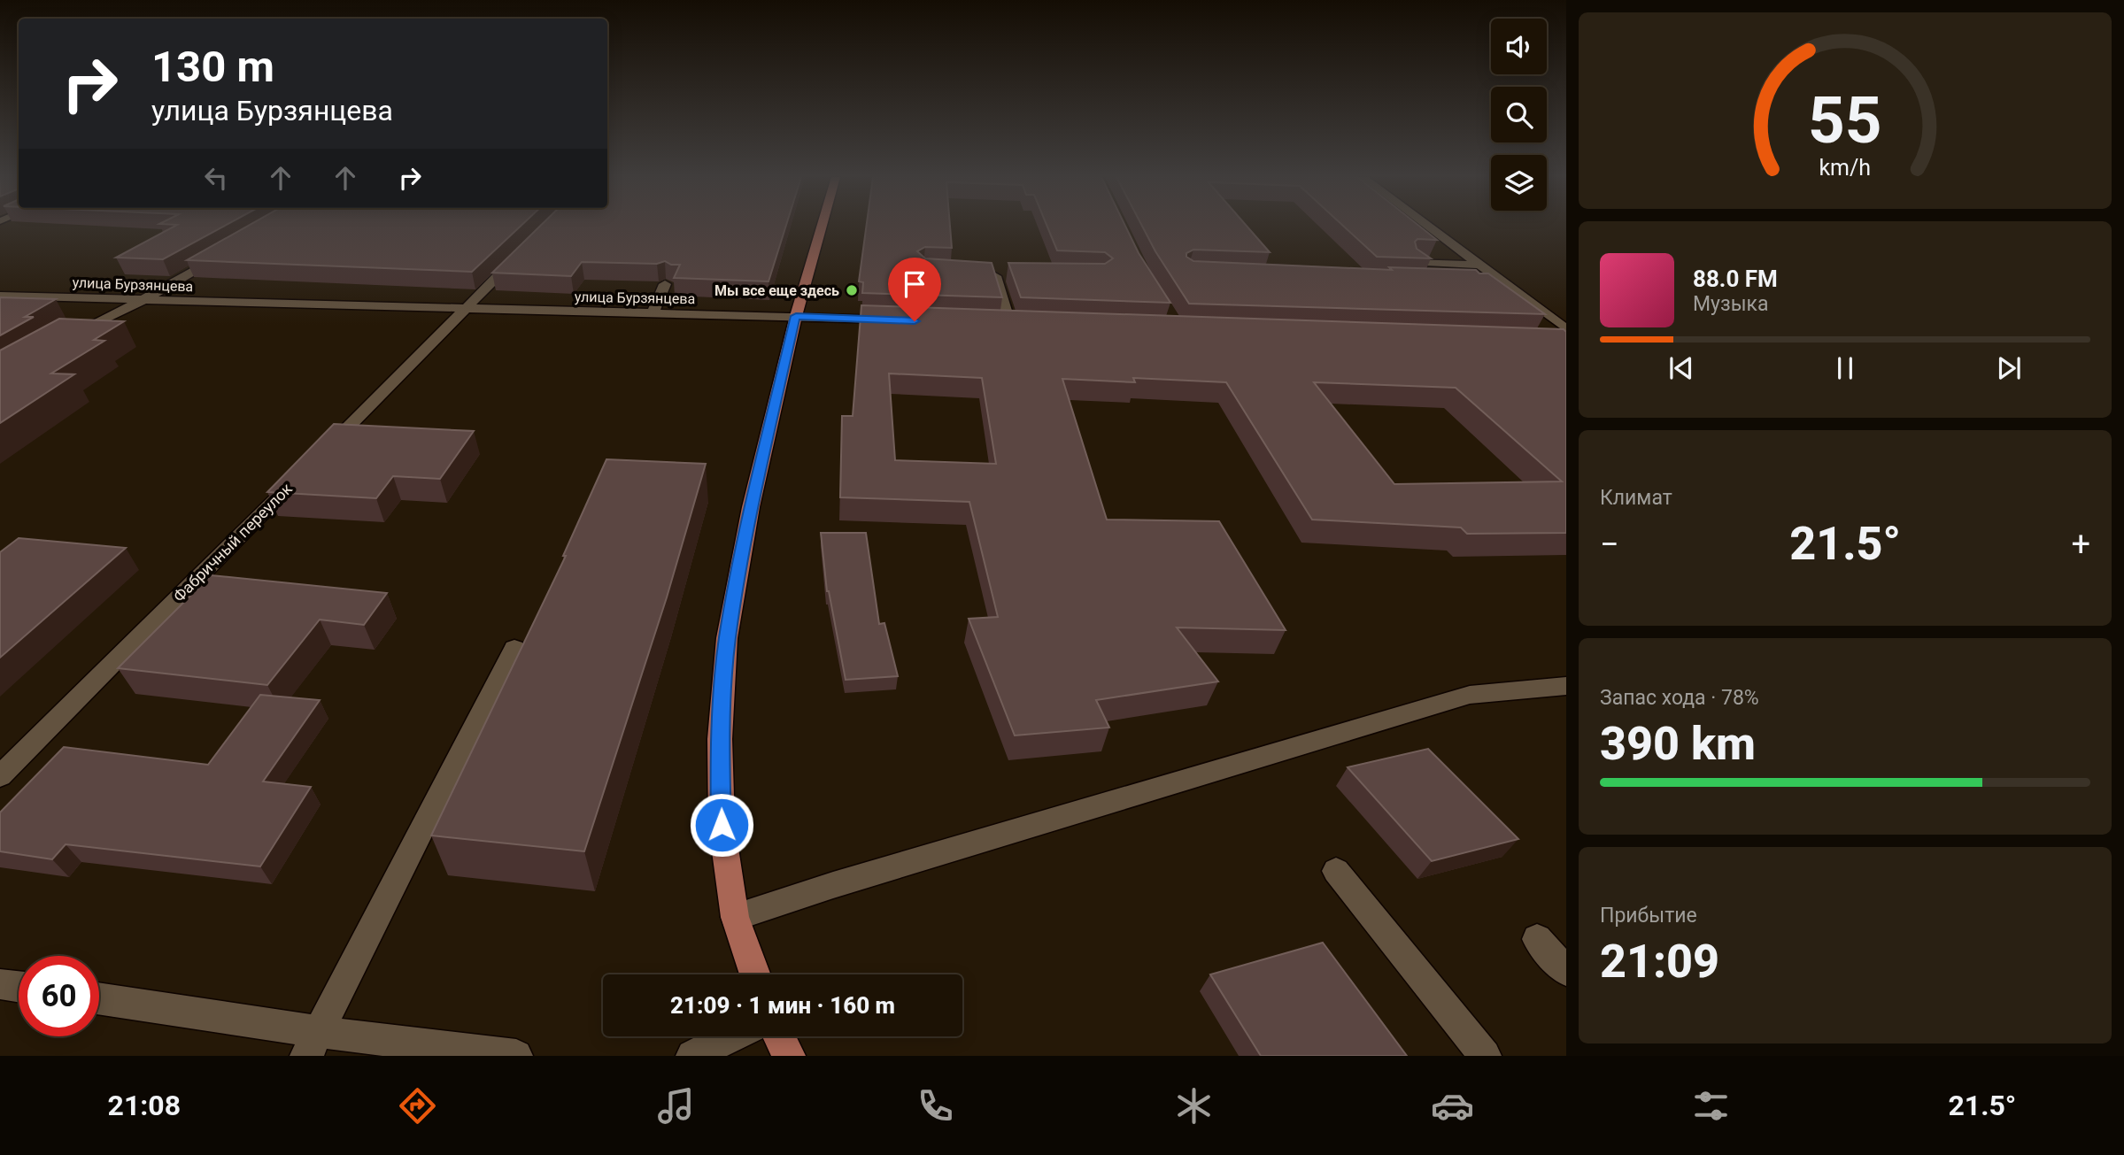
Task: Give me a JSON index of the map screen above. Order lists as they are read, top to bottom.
{
  "streets": {
    "street": ["улица Бурзянцева", "Фабричный переулок"]
  },
  "places": ["Мы все еще здесь"],
  "page": {
    "turn": ["130 m", "улица Бурзянцева"],
    "song": ["88.0 FM", "Музыка"],
    "tile": [
      "Климат",
      ["Запас хода · 78%", "390 km"],
      ["Прибытие", "21:09"]
    ],
    "heat": ["−", "21.5°", "+"],
    "limit": "60",
    "trip": "21:09 · 1 мин · 160 m",
    "tabs": ["21:08", "21.5°"],
    "gauge": ["55", "km/h"]
  }
}
